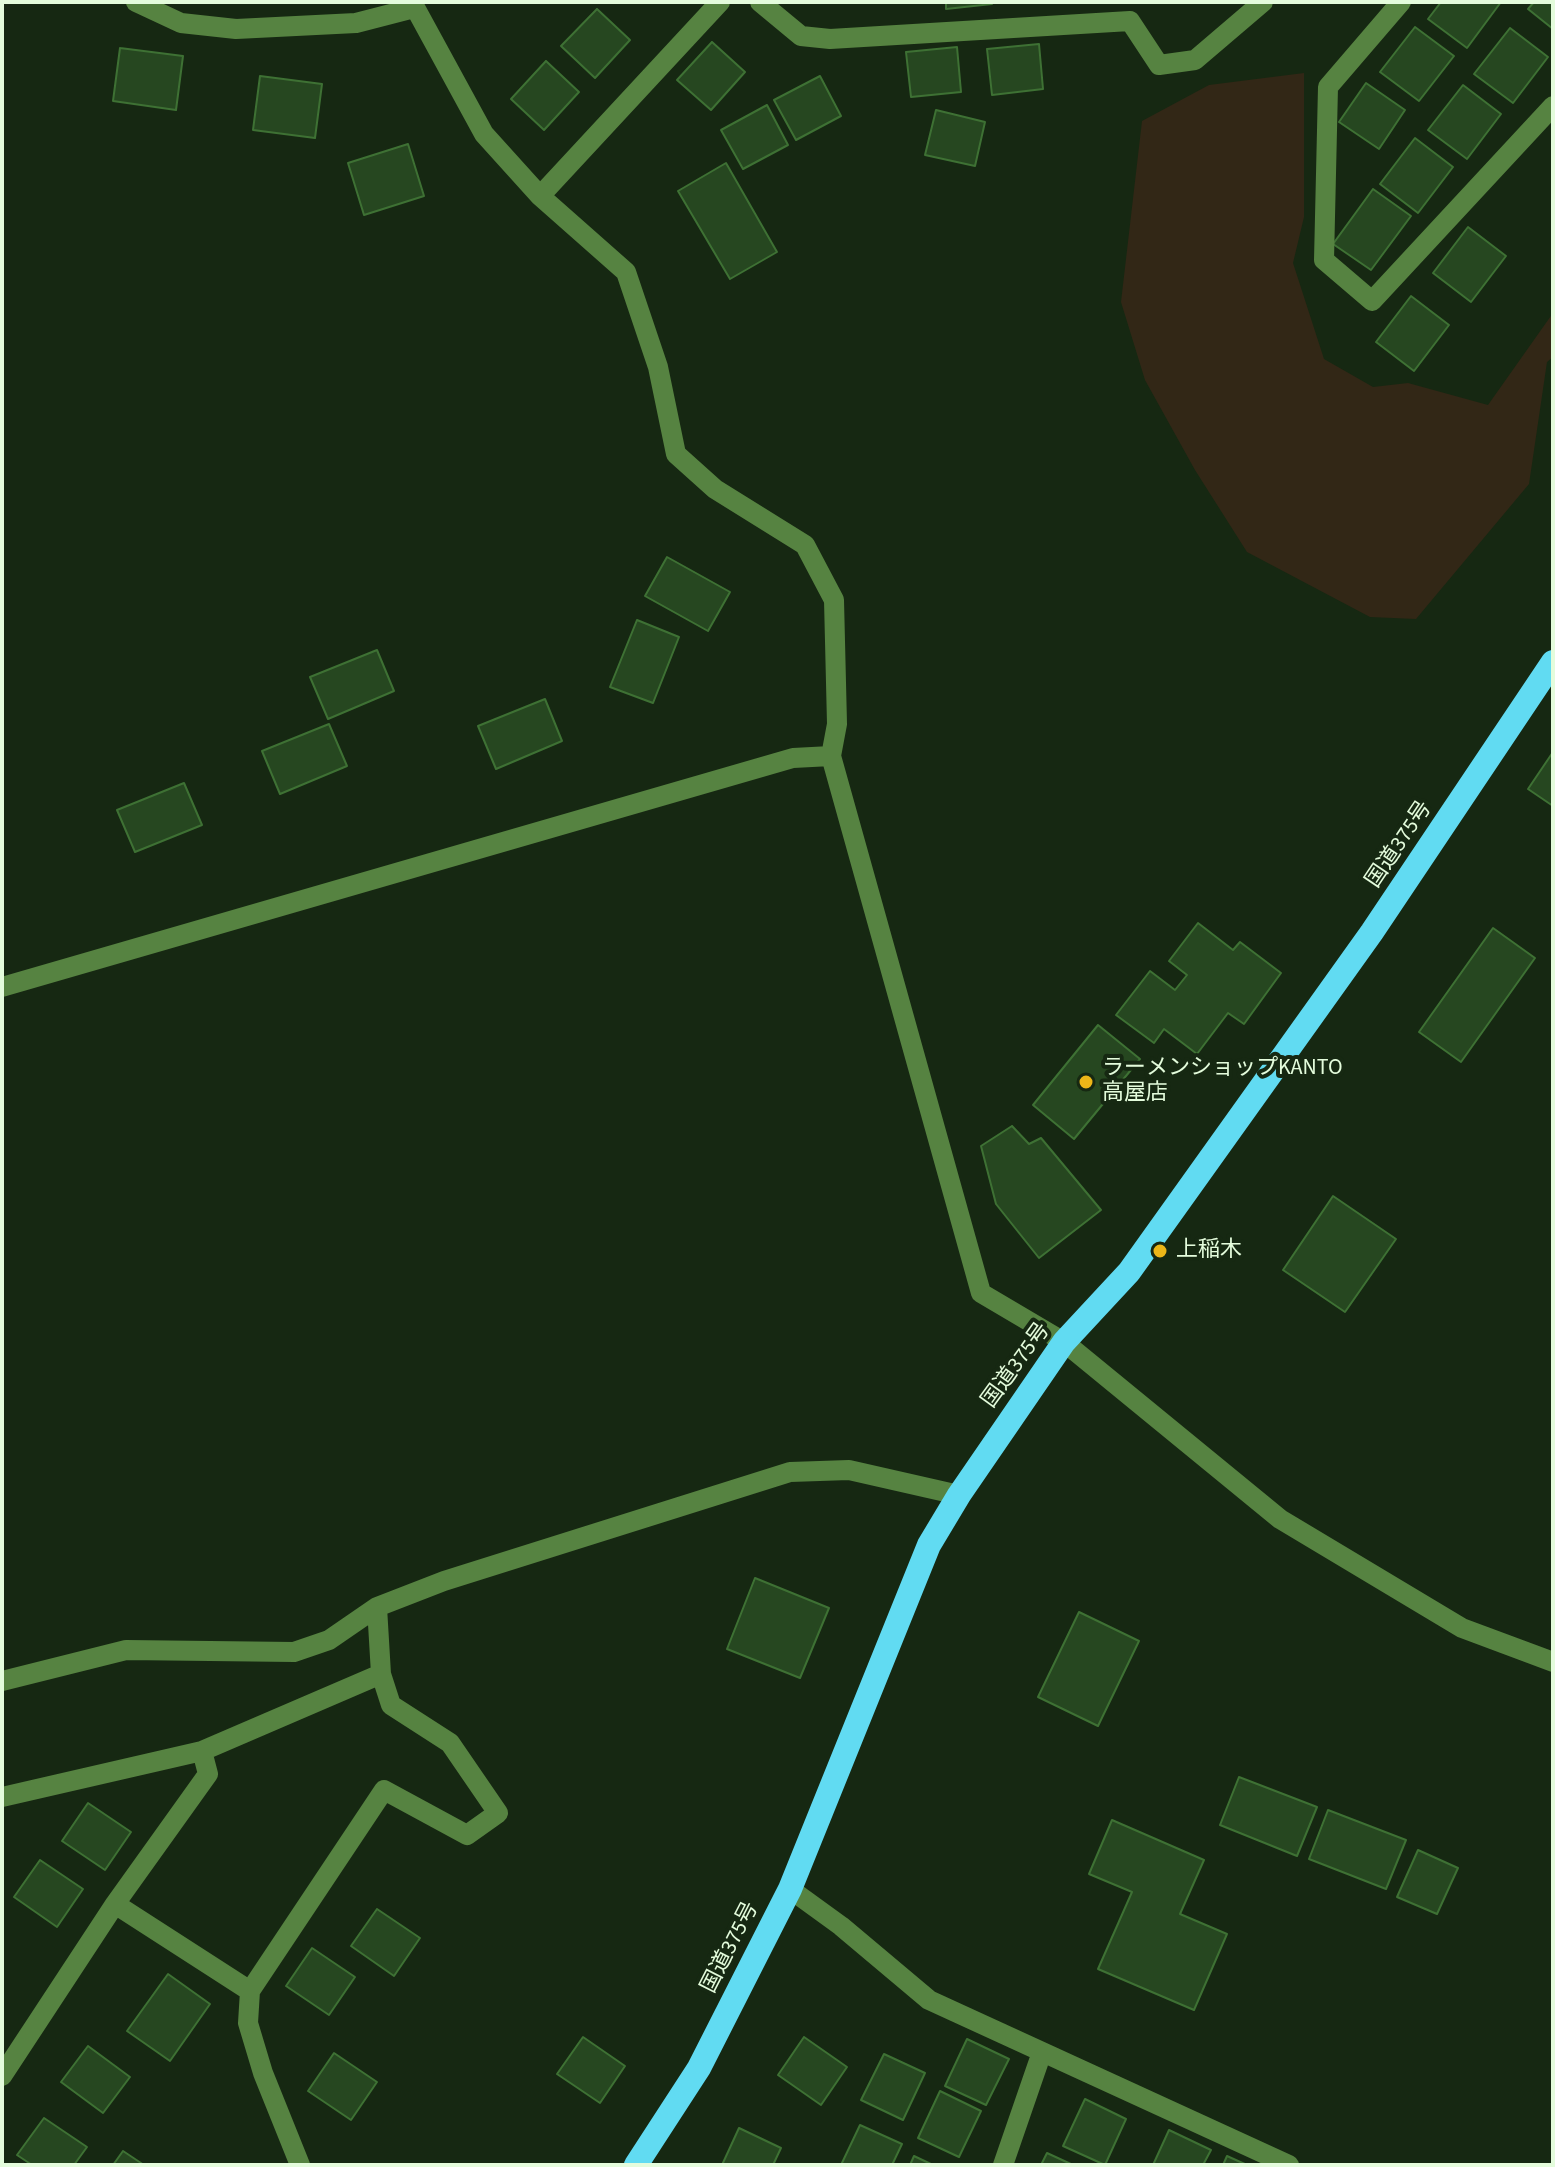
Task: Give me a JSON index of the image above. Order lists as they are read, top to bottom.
{
  "streets": {
    "highway": ["国道375号"]
  },
  "places": ["ラーメンショップKANTO 高屋店", "上稲木"]
}
